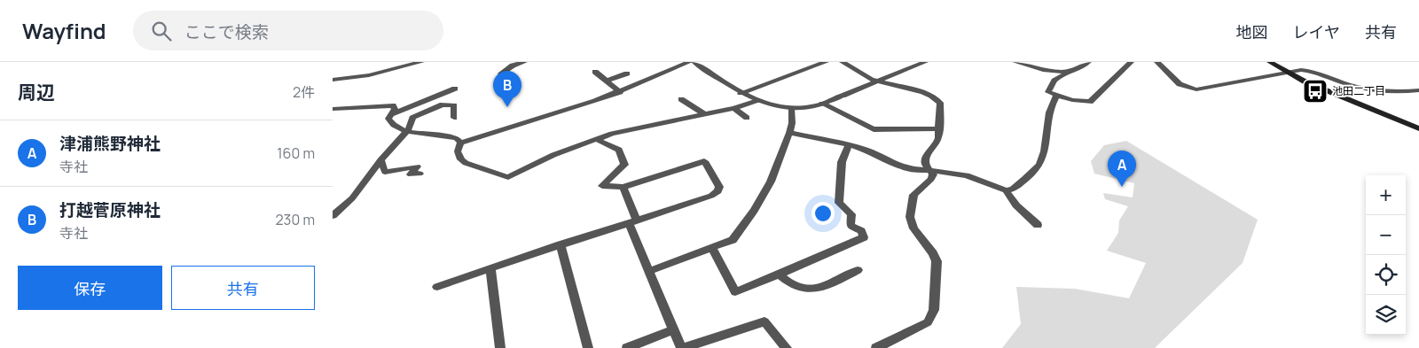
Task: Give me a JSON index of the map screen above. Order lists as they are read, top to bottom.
{
  "places": {
    "bus stop": ["池田二丁目"]
  },
  "page": {
    "header": "Wayfind",
    "search": "ここで検索",
    "nav": ["地図", "レイヤ", "共有"],
    "heading": ["周辺", "2件"],
    "pins": ["B", "A"],
    "list": [
      {
        "mark": "A",
        "name": "津浦熊野神社",
        "note": "寺社",
        "value": "160 m"
      },
      {
        "mark": "B",
        "name": "打越菅原神社",
        "note": "寺社",
        "value": "230 m"
      }
    ],
    "map_buttons": ["+", "−"],
    "buttons": ["保存", "共有"]
  }
}
